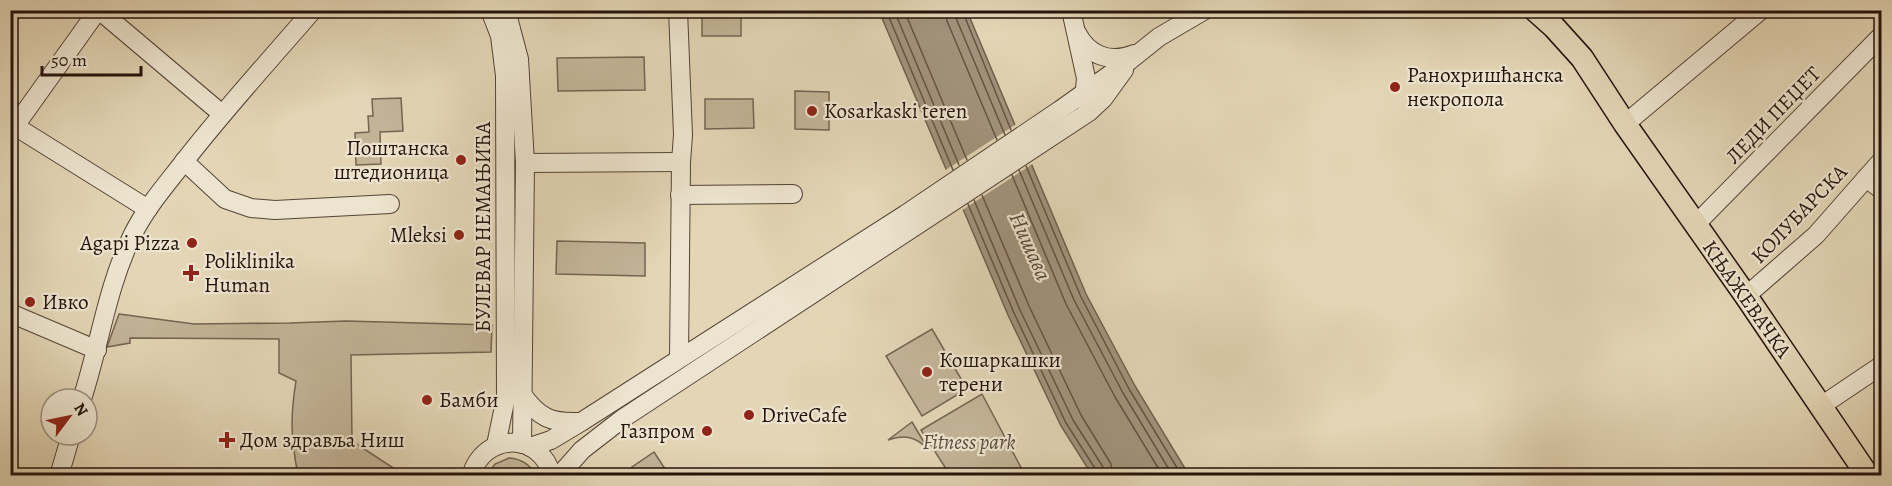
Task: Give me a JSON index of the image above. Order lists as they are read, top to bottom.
{
  "streets": {
    "main road": ["КЊАЖЕВАЧКА"],
    "street": ["ЛЕДИ ПЕЏЕТ", "КОЛУБАРСКА", "БУЛЕВАР НЕМАЊИЋА"]
  },
  "crossings": [
    ["ЛЕДИ ПЕЏЕТ", "КЊАЖЕВАЧКА"],
    ["КОЛУБАРСКА", "КЊАЖЕВАЧКА"]
  ],
  "water": ["Нишава"],
  "parks": ["Fitness park"],
  "places": {
    "other": [
      "Ранохришћанска некропола",
      "Kosarkaski teren",
      "Поштанска штедионица",
      "Mleksi",
      "Agapi Pizza",
      "Ивко",
      "Кошаркашки терени",
      "Бамби",
      "DriveCafe",
      "Газпром"
    ],
    "health": ["Poliklinika Human", "Дом здравља Ниш"]
  },
  "scale_bar": "50 m",
  "north": "top right"
}
